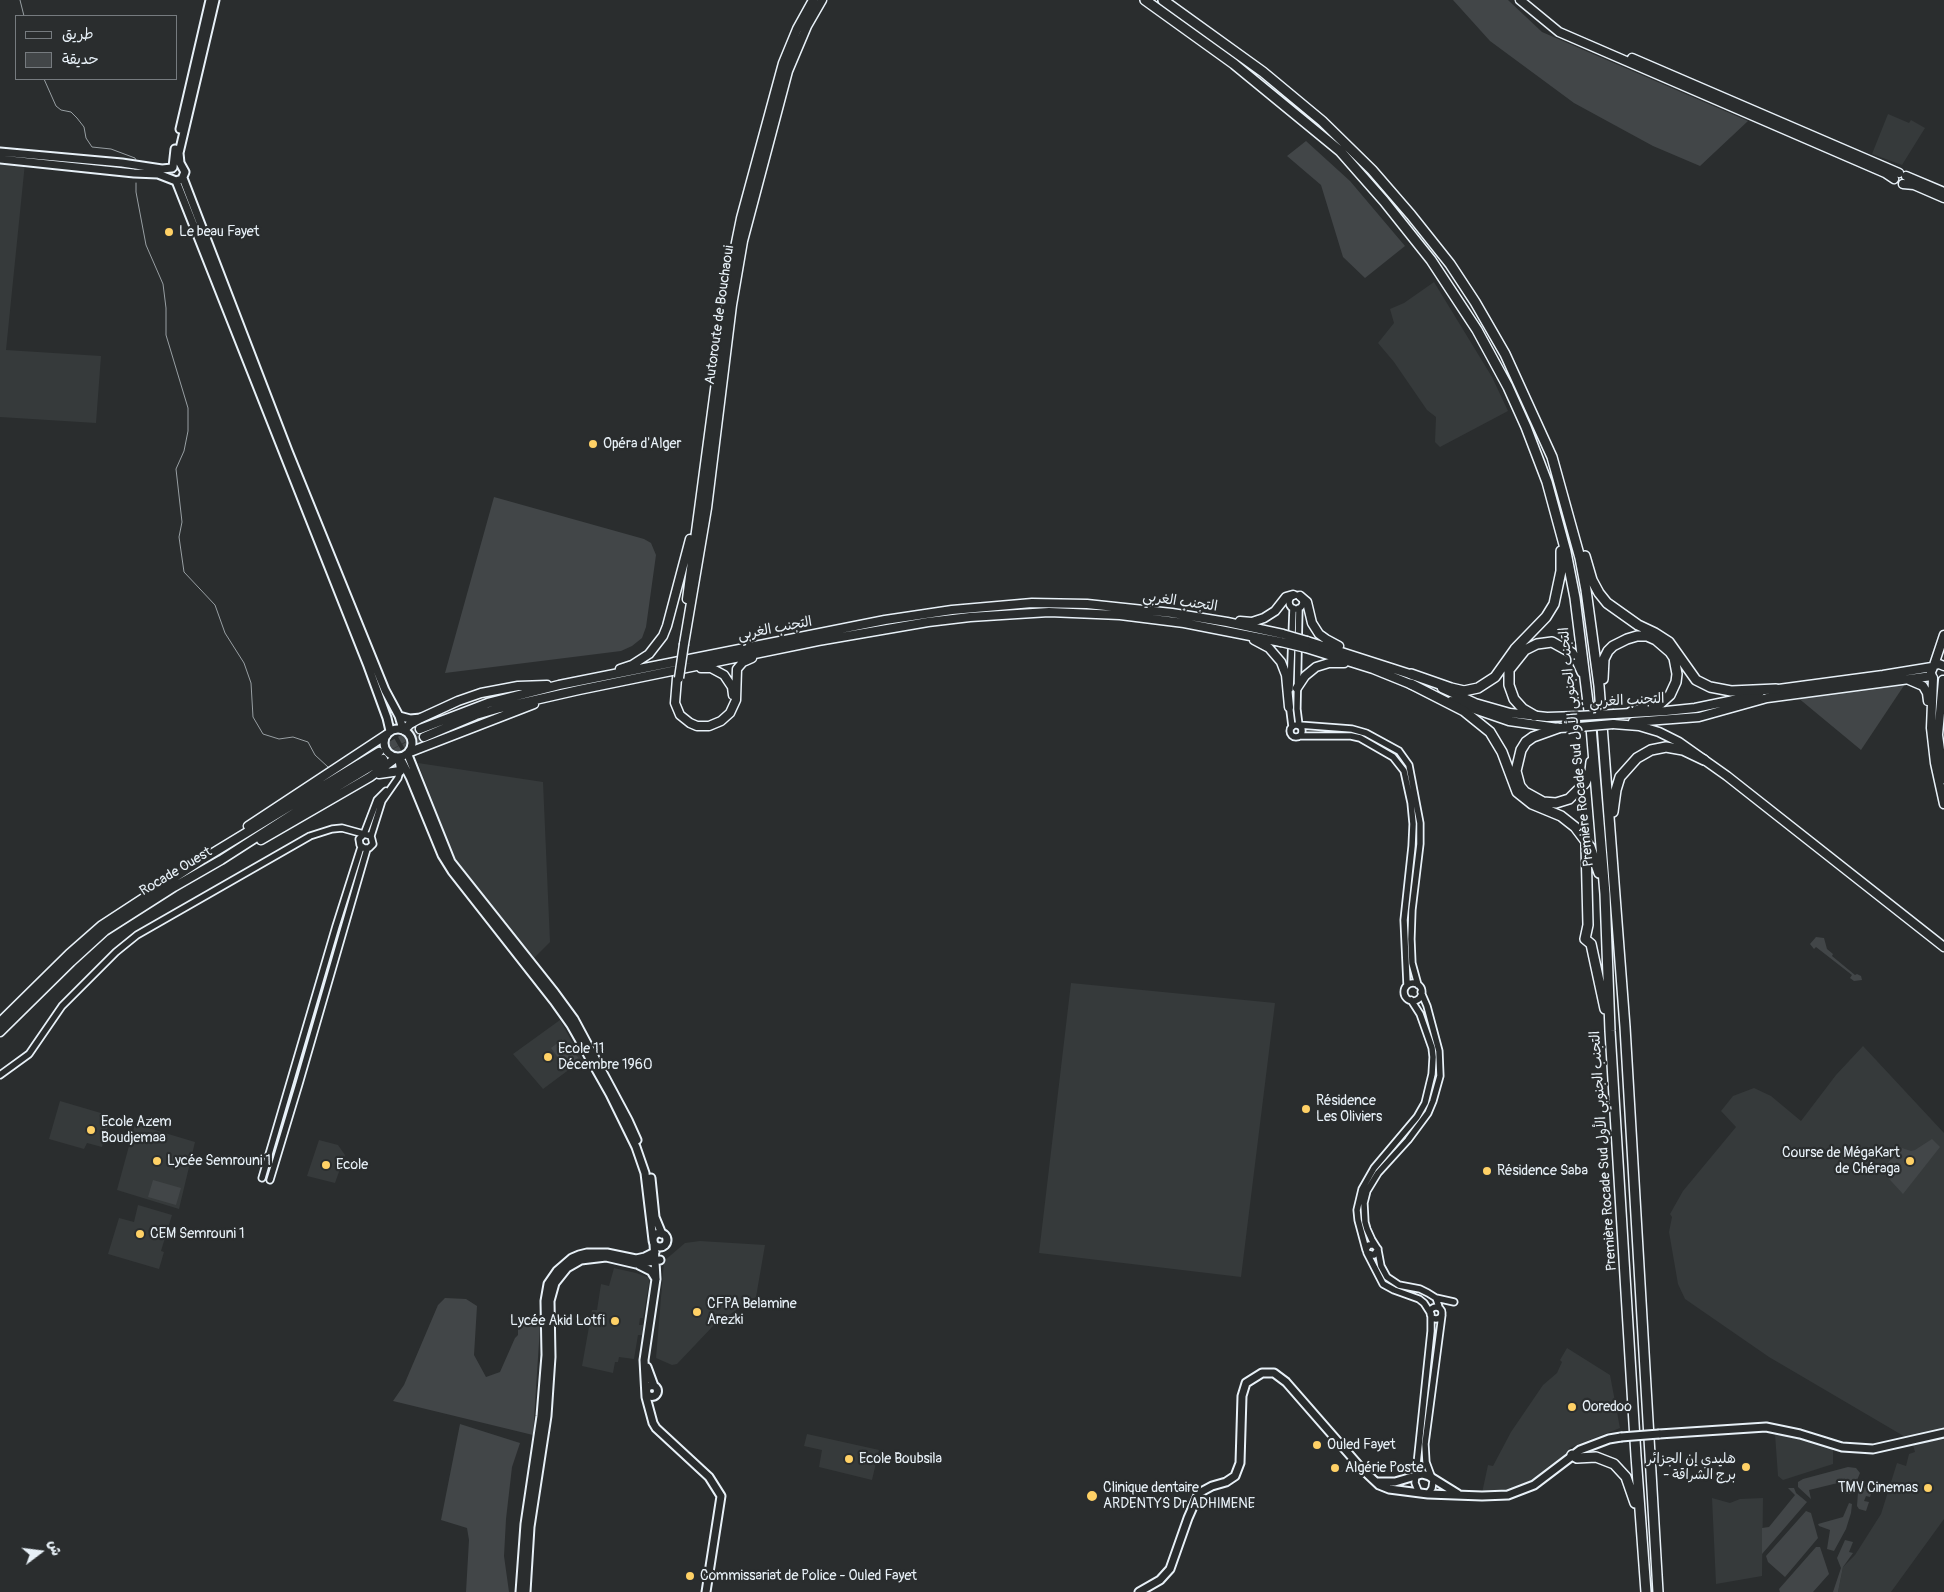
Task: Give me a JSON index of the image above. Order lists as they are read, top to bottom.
{
  "streets": {
    "highway": [
      "Autoroute de Bouchaoui",
      "التجنب الغربي",
      "Première Rocade Sud التجنب الجنوبي الأول",
      "Rocade Ouest"
    ]
  },
  "places": [
    "Le beau Fayet",
    "Opéra d'Alger",
    "Ecole 11 Décembre 1960",
    "Résidence Les Oliviers",
    "Ecole Azem Boudjemaa",
    "Lycée Semrouni 1",
    "Course de MégaKart de Chéraga",
    "Ecole",
    "Résidence Saba",
    "CEM Semrouni 1",
    "CFPA Belamine Arezki",
    "Lycée Akid Lotfi",
    "Ooredoo",
    "Ouled Fayet",
    "Ecole Boubsila",
    "هليدي إن الجزائر - برج الشراقة",
    "Algérie Poste",
    "TMV Cinemas",
    "Clinique dentaire ARDENTYS Dr ADHIMENE",
    "Commissariat de Police - Ouled Fayet"
  ],
  "legend": ["طريق", "حديقة"],
  "north": "right"
}
